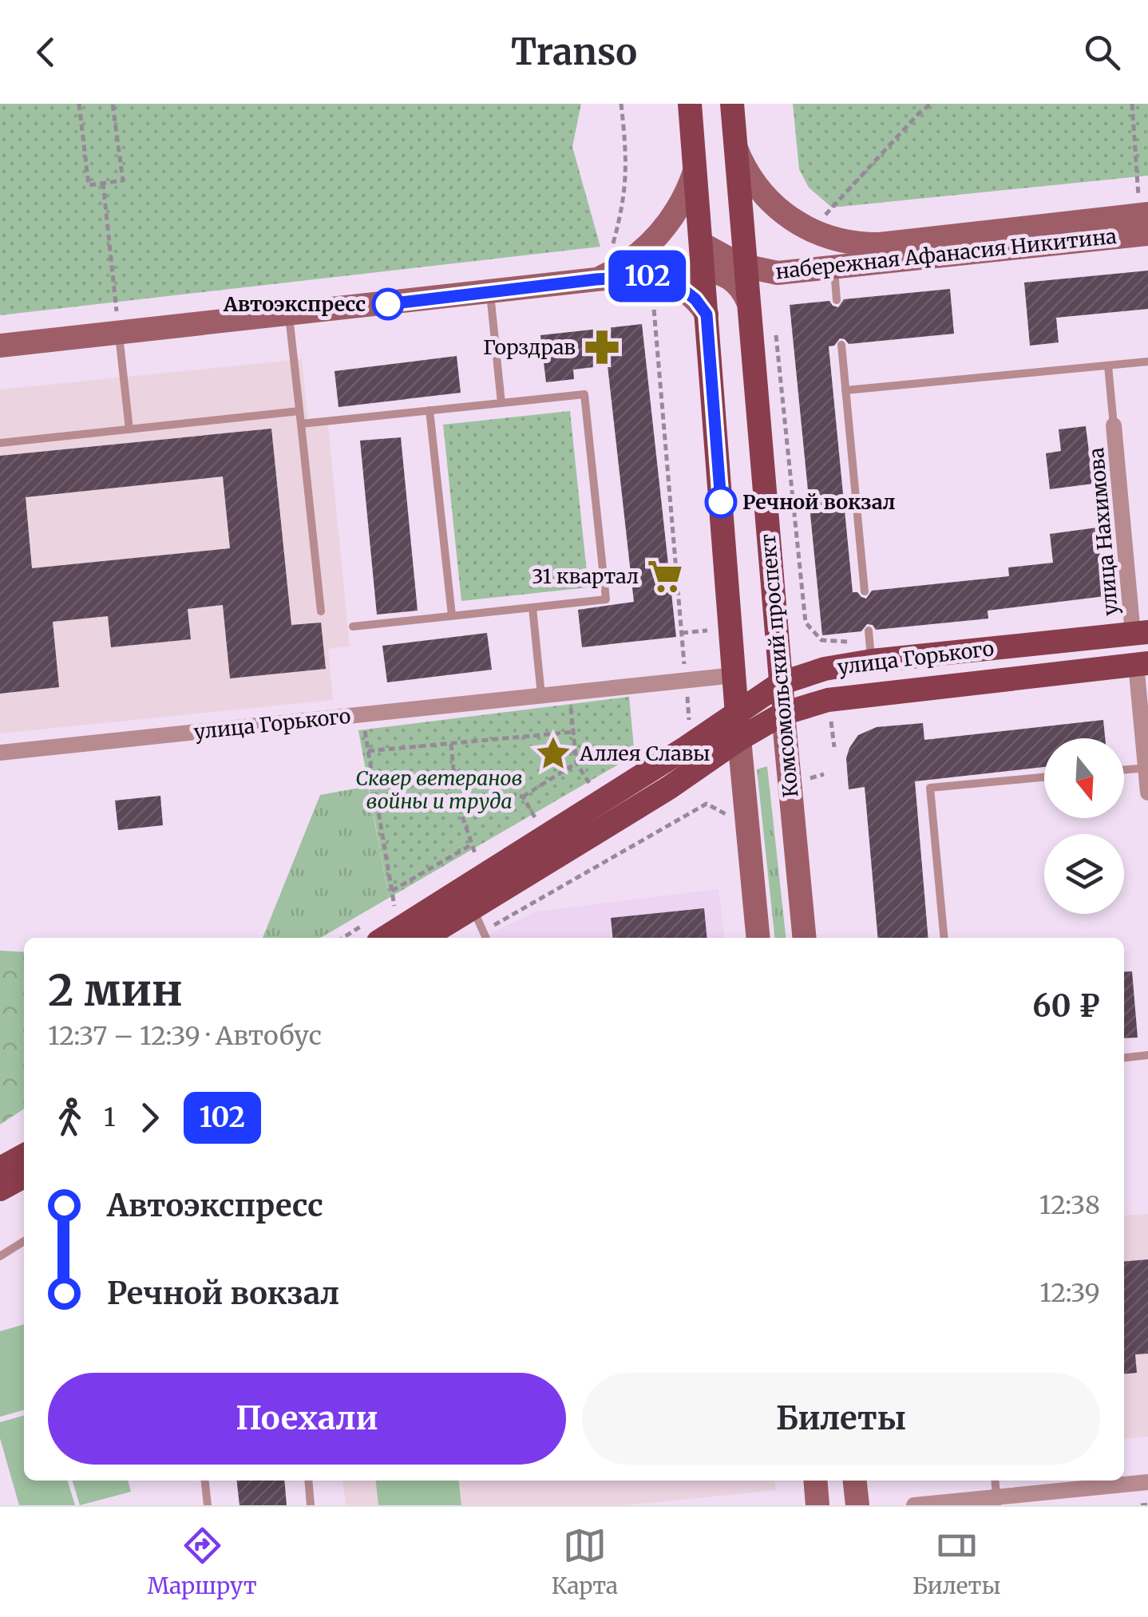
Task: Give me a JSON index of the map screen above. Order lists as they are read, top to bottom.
{
  "streets": {
    "main road": ["улица Горького", "Комсомольский проспект"],
    "street": ["набережная Афанасия Никитина", "улица Нахимова"]
  },
  "crossings": [
    ["набережная Афанасия Никитина", "Комсомольский проспект"],
    ["улица Нахимова", "улица Горького"],
    ["улица Горького", "Комсомольский проспект"]
  ],
  "parks": ["Сквер ветеранов войны и труда"],
  "places": {
    "other": ["Автоэкспресс", "Речной вокзал"],
    "pharmacy": ["Горздрав"],
    "supermarket": ["31 квартал"],
    "place": ["Аллея Славы"]
  },
  "lines": ["bus line 102"],
  "north": "bottom",
  "page": {
    "header": "Transo",
    "on_map": "102",
    "heading": ["2 мин", "12:37 – 12:39 · Автобус", "60 ₽"],
    "legs": ["1", "102"],
    "list": [
      {
        "name": "Автоэкспресс",
        "value": "12:38"
      },
      {
        "name": "Речной вокзал",
        "value": "12:39"
      }
    ],
    "buttons": ["Поехали", "Билеты"],
    "tabs": ["Маршрут", "Карта", "Билеты"]
  }
}
